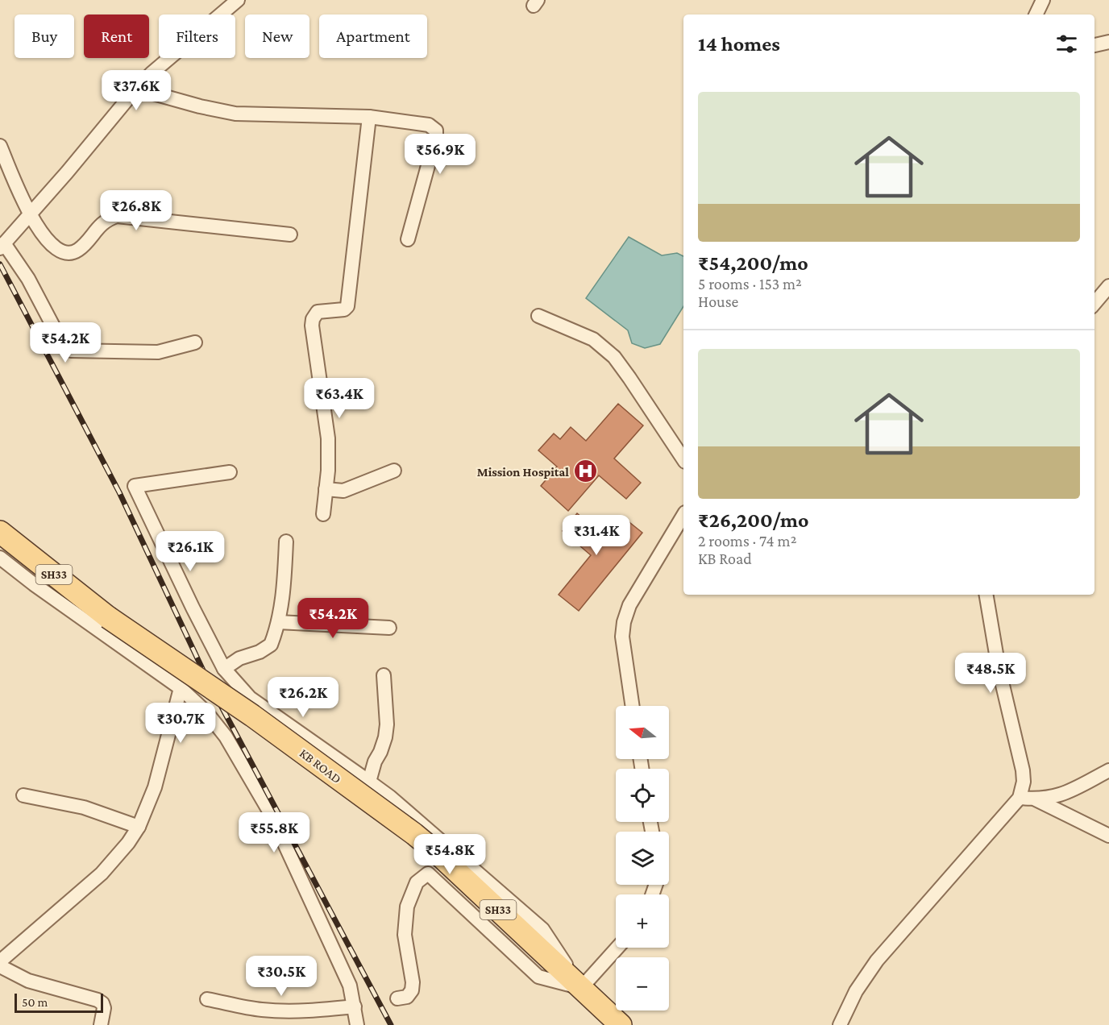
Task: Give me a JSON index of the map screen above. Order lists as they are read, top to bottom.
{
  "streets": {
    "main road": ["SH33", "KB ROAD"]
  },
  "places": {
    "hospital": ["Mission Hospital"]
  },
  "scale_bar": "50 m",
  "north": "left",
  "page": {
    "chip": [
      "Buy",
      "Rent",
      "Filters",
      "New",
      "Apartment"
    ],
    "heading": "14 homes",
    "price": [
      "₹37.6K",
      "₹56.9K",
      "₹26.8K",
      "₹54.2K",
      "₹63.4K",
      "₹31.4K",
      "₹26.1K",
      "₹54.2K",
      "₹48.5K",
      "₹26.2K",
      "₹30.7K",
      "₹55.8K",
      "₹54.8K",
      "₹30.5K"
    ],
    "list": [
      {
        "name": "₹54,200/mo",
        "note": "5 rooms · 153 m² · House"
      },
      {
        "name": "₹26,200/mo",
        "note": "2 rooms · 74 m² · KB Road"
      }
    ],
    "map_buttons": ["+", "−"],
    "scale": "50 m"
  }
}
